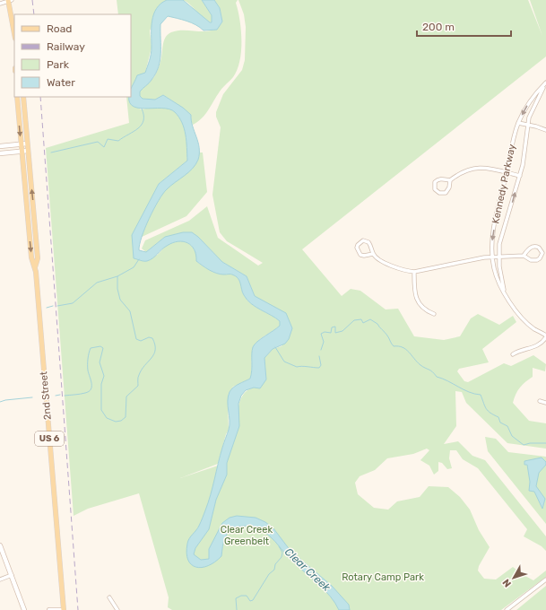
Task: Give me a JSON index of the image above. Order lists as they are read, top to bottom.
{
  "streets": {
    "main road": ["2nd Street", "US 6"],
    "street": ["Kennedy Parkway"]
  },
  "water": ["Clear Creek"],
  "parks": ["Clear Creek Greenbelt", "Rotary Camp Park"],
  "legend": [
    "Road",
    "Railway",
    "Park",
    "Water"
  ],
  "scale_bar": "200 m",
  "north": "bottom left"
}
